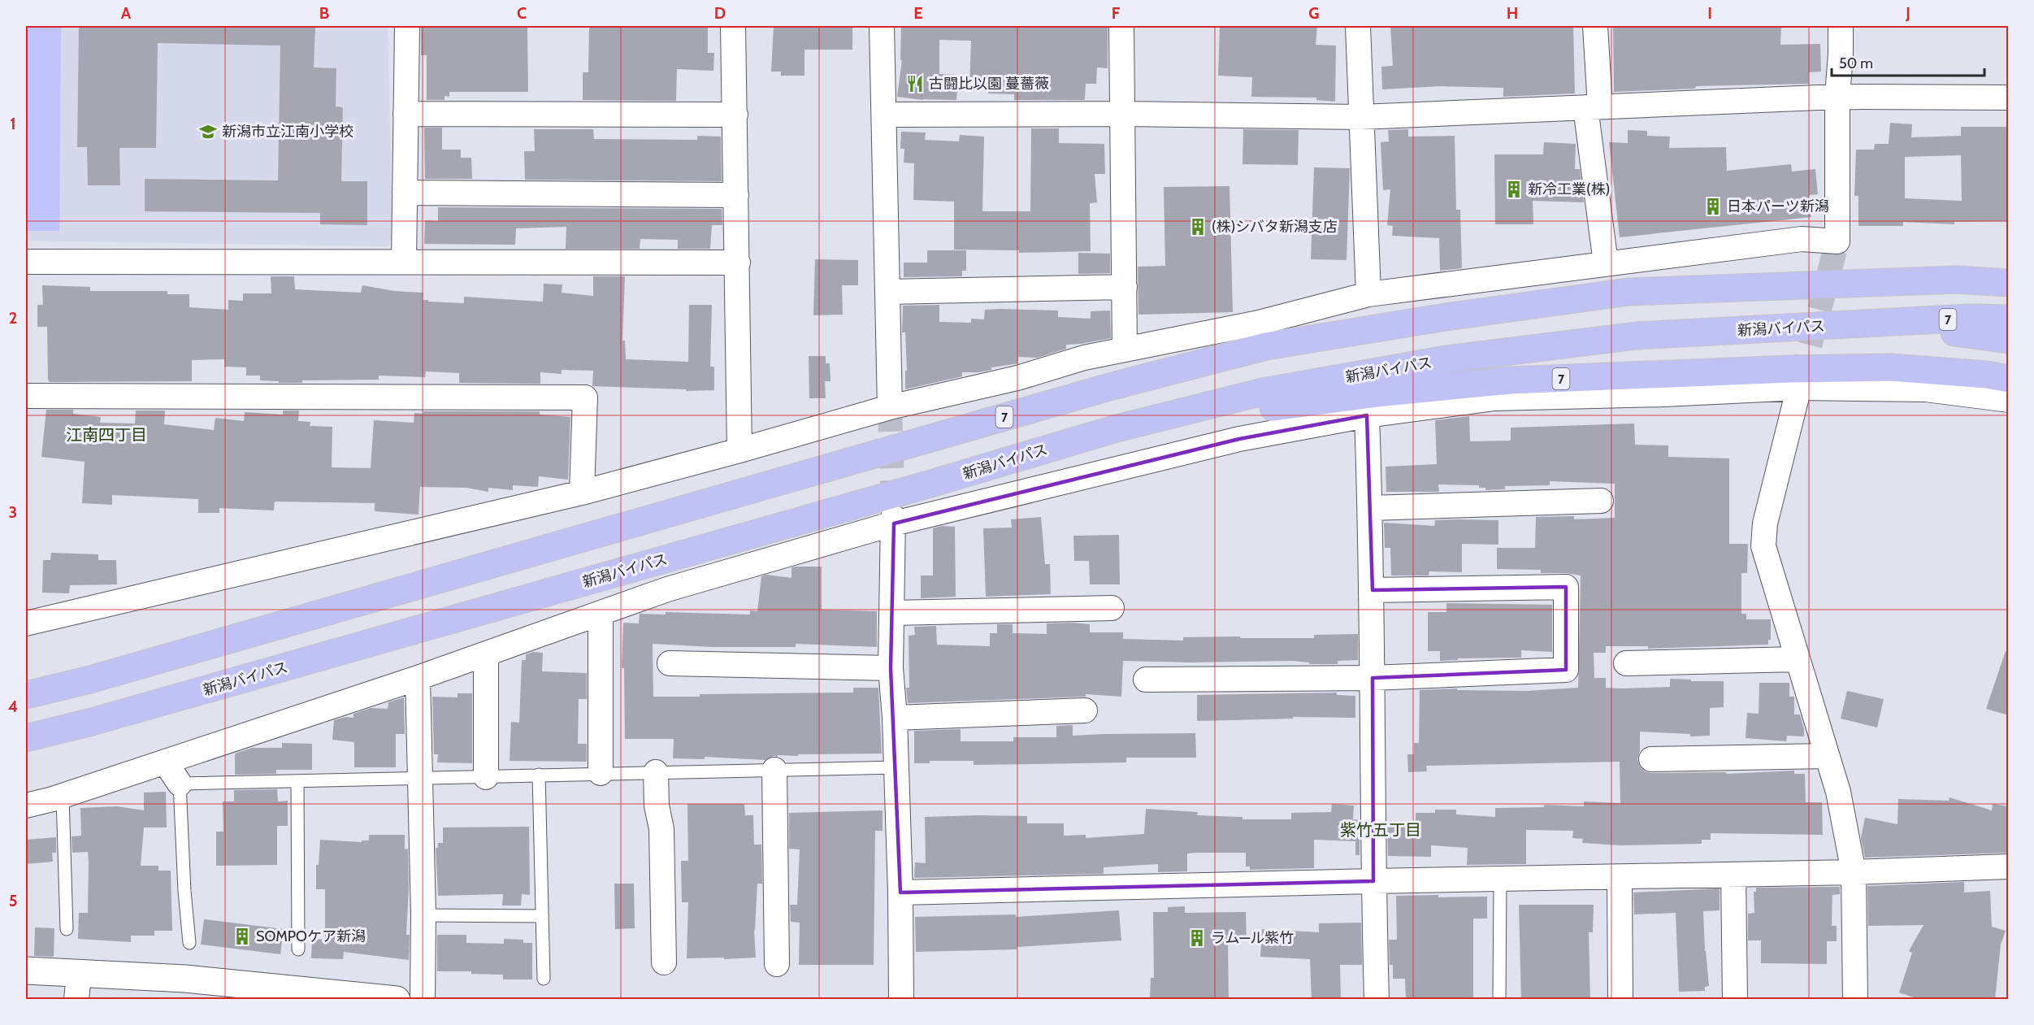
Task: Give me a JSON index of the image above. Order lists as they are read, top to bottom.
{
  "streets": {
    "highway": ["7", "新潟バイパス"]
  },
  "crossings": [
    ["7", "新潟バイパス"]
  ],
  "districts": ["江南四丁目", "紫竹五丁目"],
  "places": {
    "restaurant": ["古闘比以園 蔓薔薇"],
    "school or university": ["新潟市立江南小学校"],
    "building": [
      "新冷工業(株)",
      "日本パーツ新潟",
      "(株)シバタ新潟支店",
      "SOMPOケア新潟",
      "ラム―ル紫竹"
    ]
  },
  "scale_bar": "50 m",
  "grid": {
    "columns": [
      "A",
      "B",
      "C",
      "D",
      "E",
      "F",
      "G",
      "H",
      "I",
      "J"
    ],
    "rows": [
      "1",
      "2",
      "3",
      "4",
      "5"
    ]
  }
}
